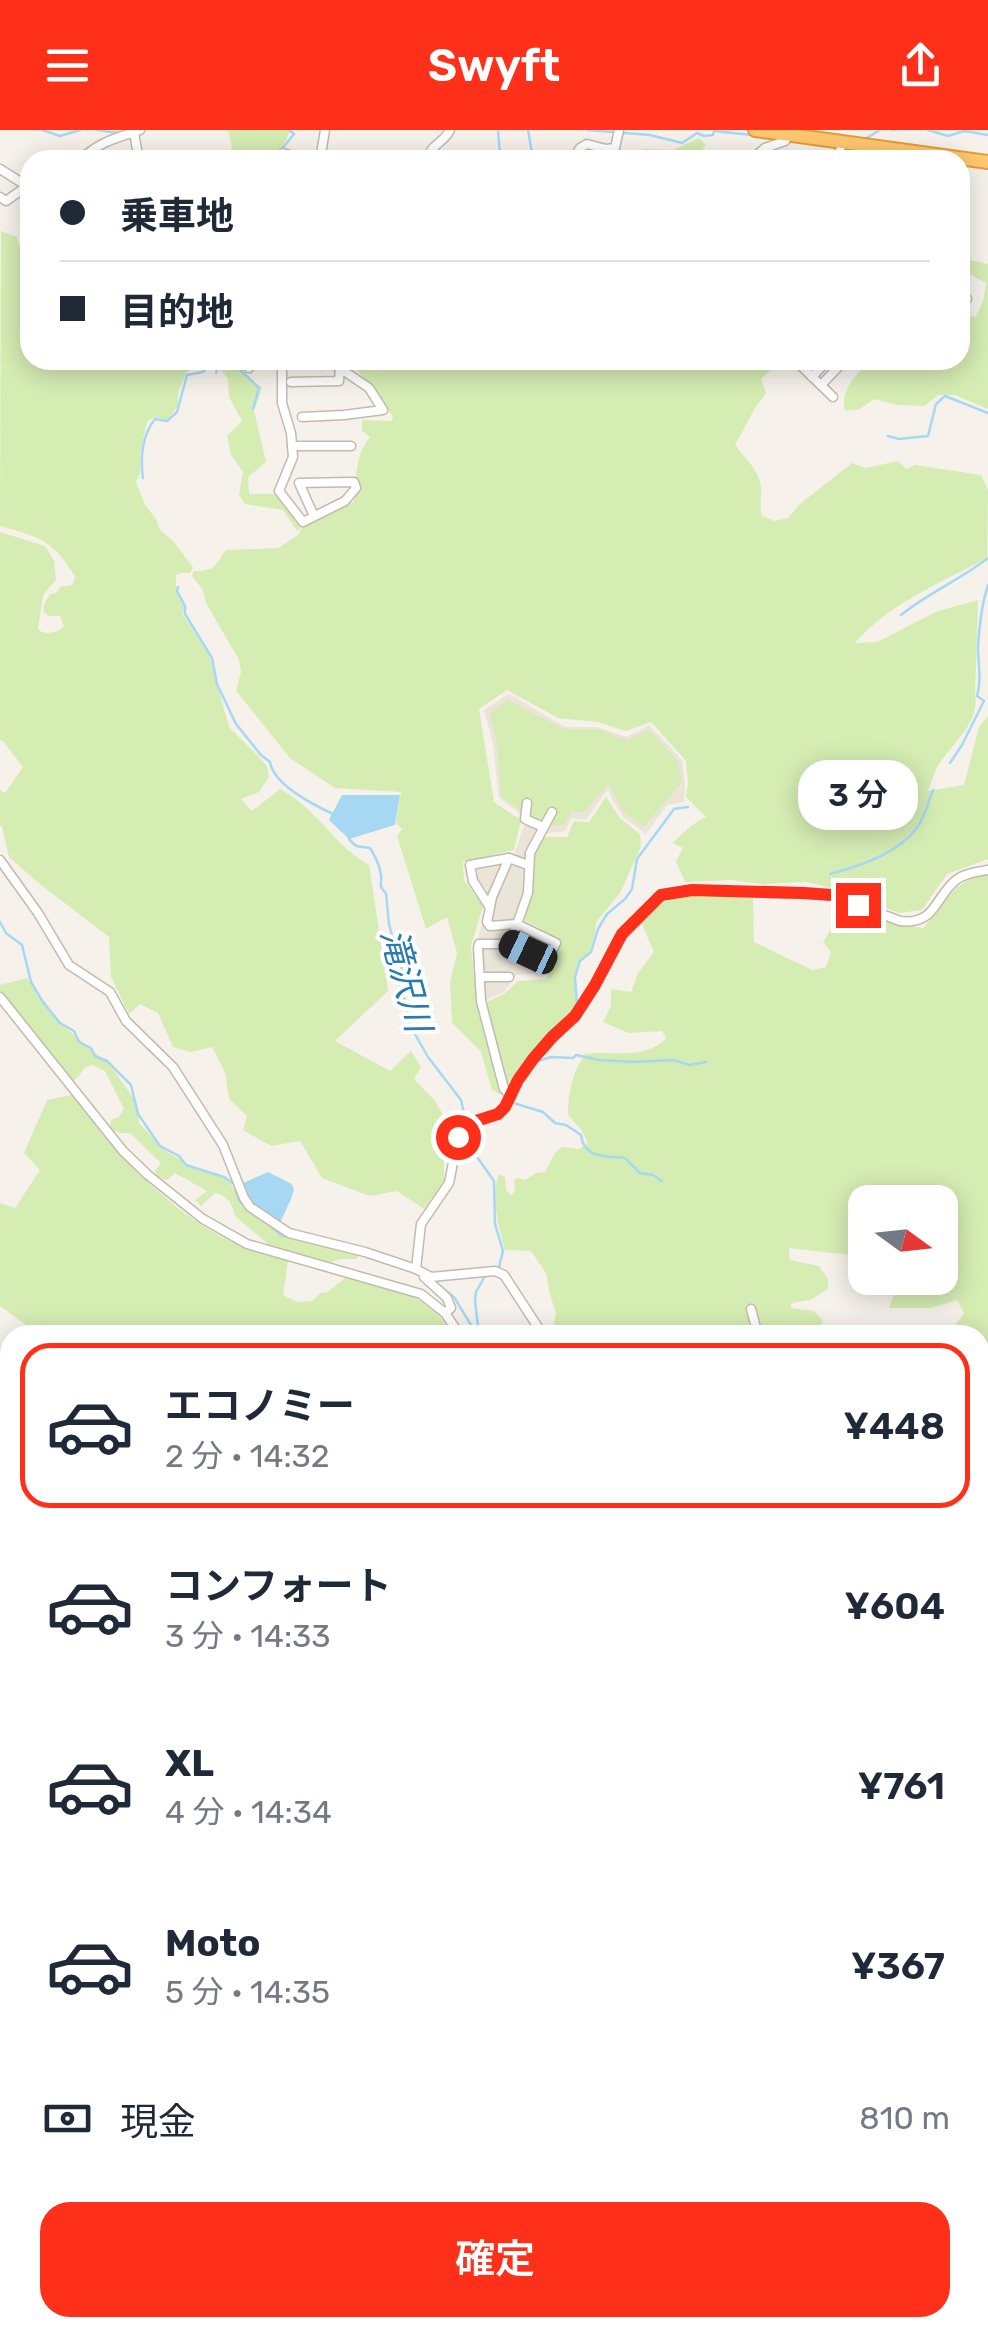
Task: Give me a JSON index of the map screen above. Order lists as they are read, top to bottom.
{
  "water": ["滝沢川"],
  "north": "right",
  "page": {
    "header": "Swyft",
    "banner": ["乗車地", "目的地"],
    "bubble": "3 分",
    "list": [
      {
        "name": "エコノミー",
        "note": "2 分 · 14:32",
        "value": "¥448"
      },
      {
        "name": "コンフォート",
        "note": "3 分 · 14:33",
        "value": "¥604"
      },
      {
        "name": "XL",
        "note": "4 分 · 14:34",
        "value": "¥761"
      },
      {
        "name": "Moto",
        "note": "5 分 · 14:35",
        "value": "¥367"
      }
    ],
    "pay": ["現金", "810 m"],
    "buttons": "確定"
  }
}
